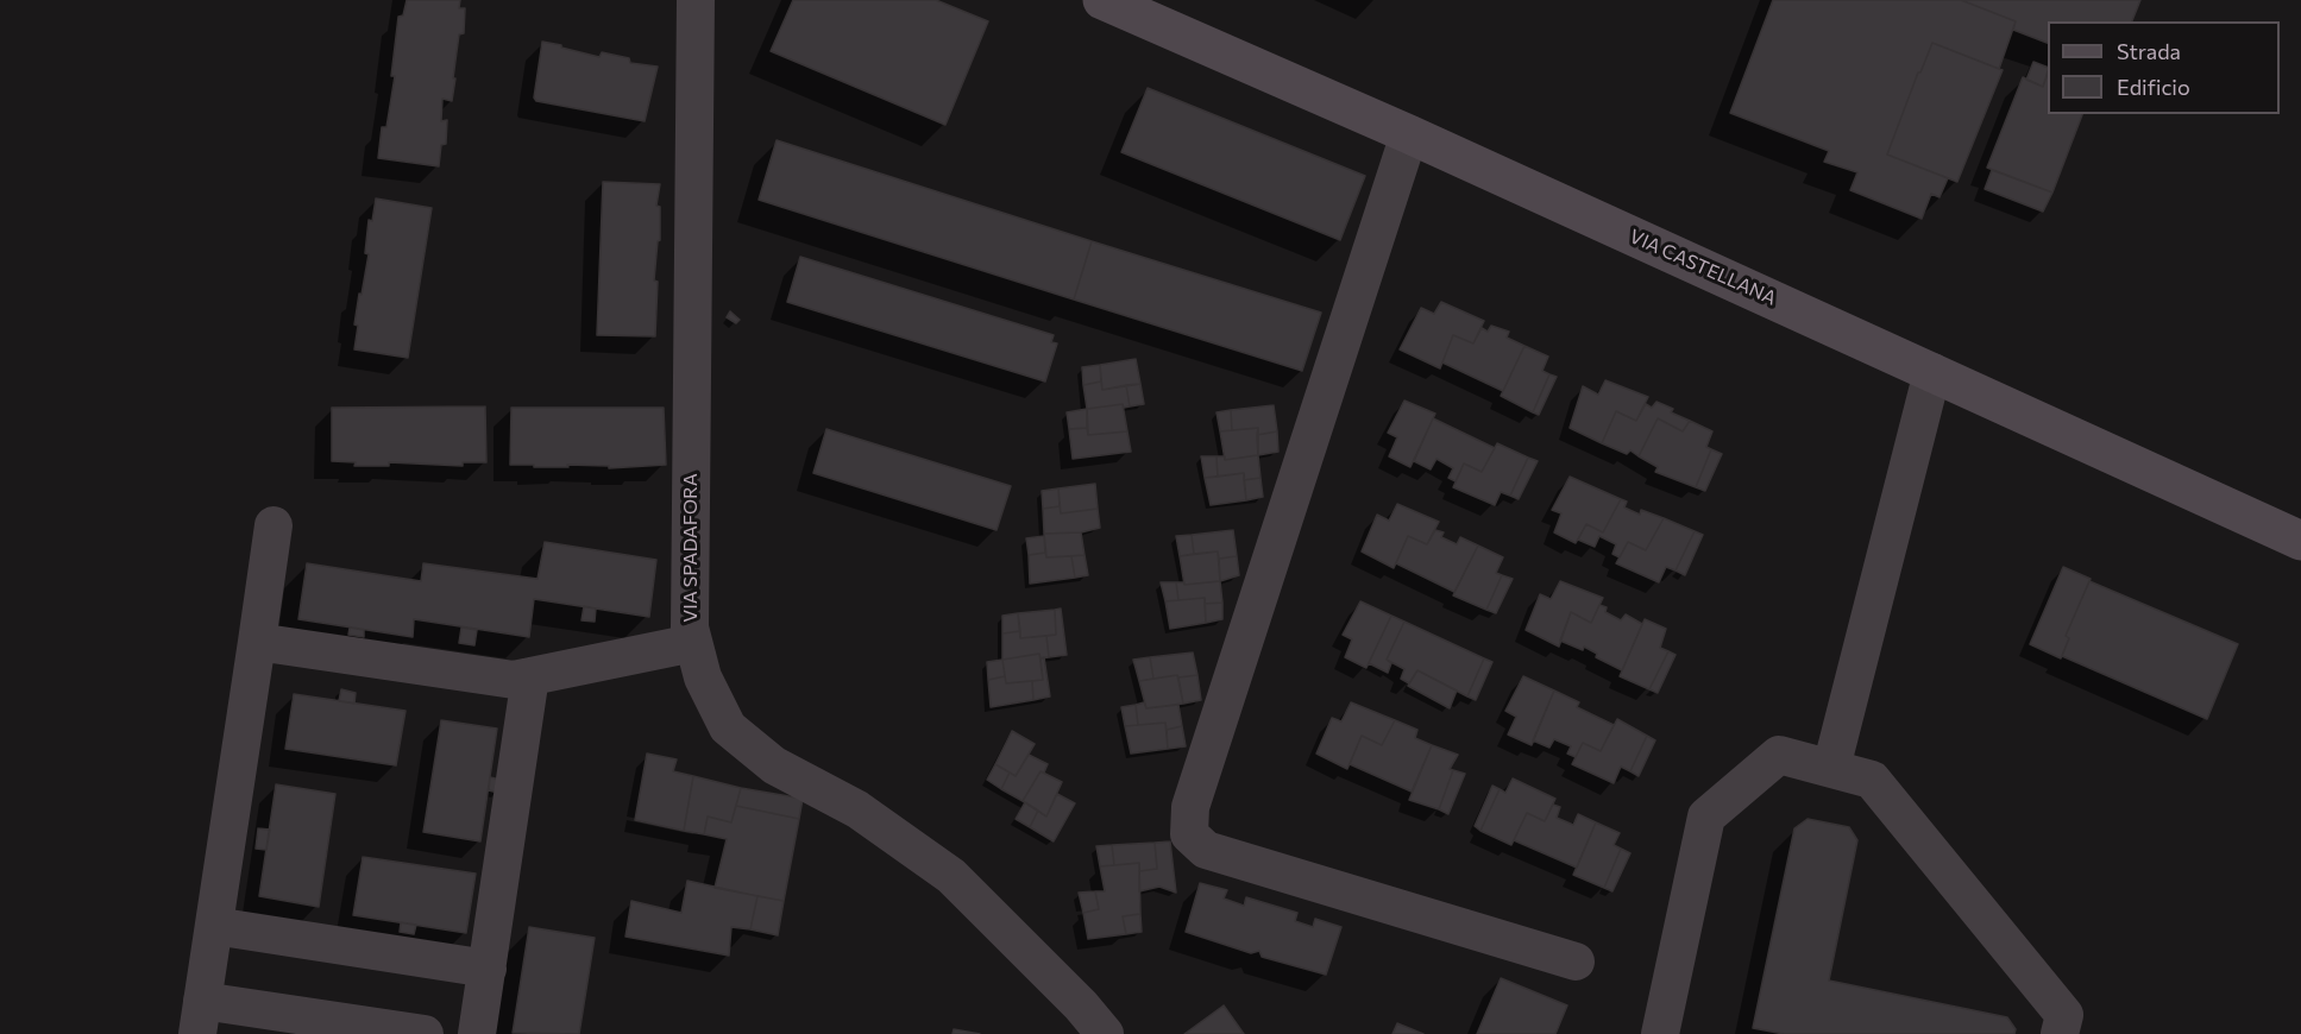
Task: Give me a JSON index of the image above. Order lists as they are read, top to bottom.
{
  "streets": {
    "main road": ["VIA CASTELLANA"],
    "street": ["VIA SPADAFORA"]
  },
  "legend": ["Strada", "Edificio"]
}
